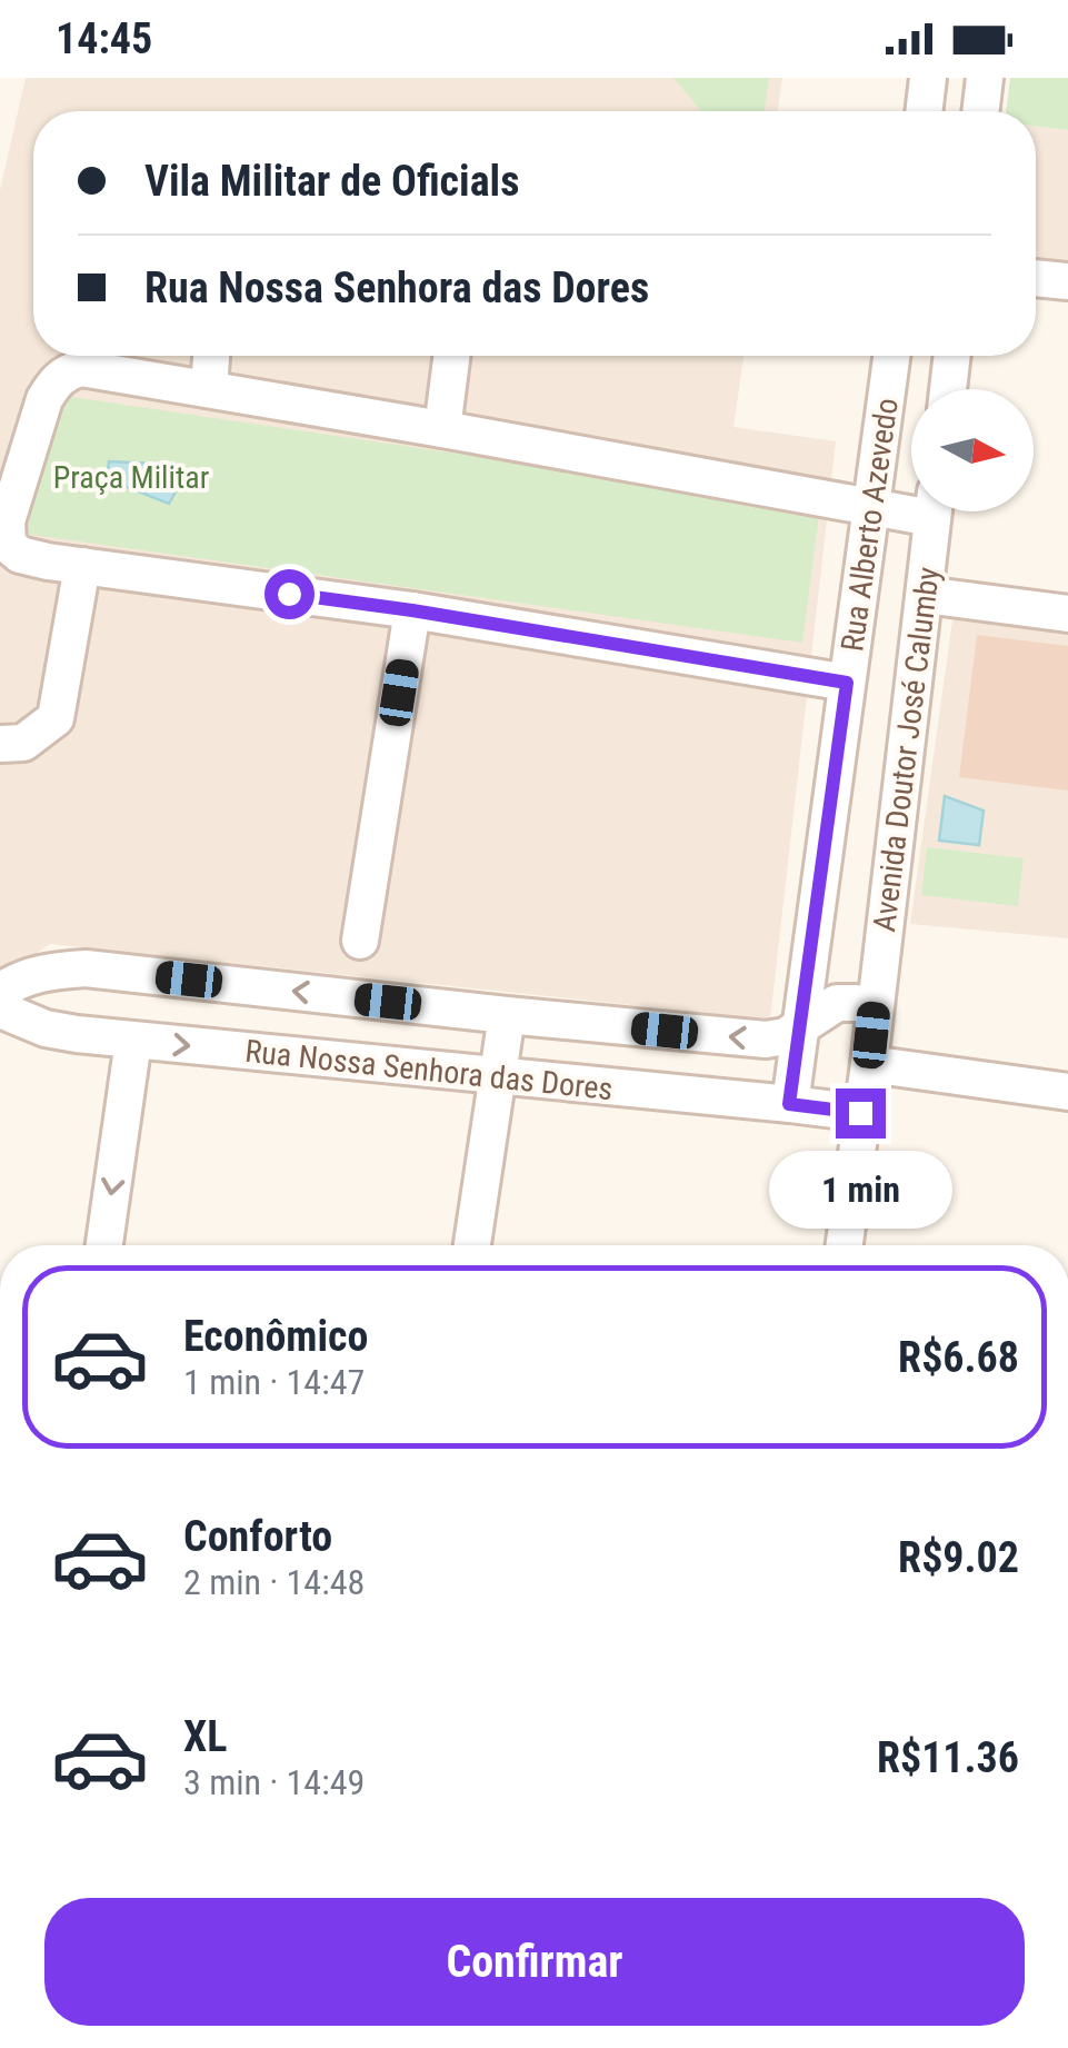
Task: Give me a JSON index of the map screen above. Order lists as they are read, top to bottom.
{
  "streets": {
    "street": ["Rua Alberto Azevedo", "Avenida Doutor José Calumby", "Rua Nossa Senhora das Dores"]
  },
  "crossings": [
    ["Rua Alberto Azevedo", "Rua Nossa Senhora das Dores"],
    ["Avenida Doutor José Calumby", "Rua Nossa Senhora das Dores"]
  ],
  "parks": ["Praça Militar"],
  "north": "right",
  "page": {
    "status": "14:45",
    "banner": ["Vila Militar de Oficials", "Rua Nossa Senhora das Dores"],
    "bubble": "1 min",
    "list": [
      {
        "name": "Econômico",
        "note": "1 min · 14:47",
        "value": "R$6.68"
      },
      {
        "name": "Conforto",
        "note": "2 min · 14:48",
        "value": "R$9.02"
      },
      {
        "name": "XL",
        "note": "3 min · 14:49",
        "value": "R$11.36"
      }
    ],
    "buttons": "Confirmar"
  }
}
